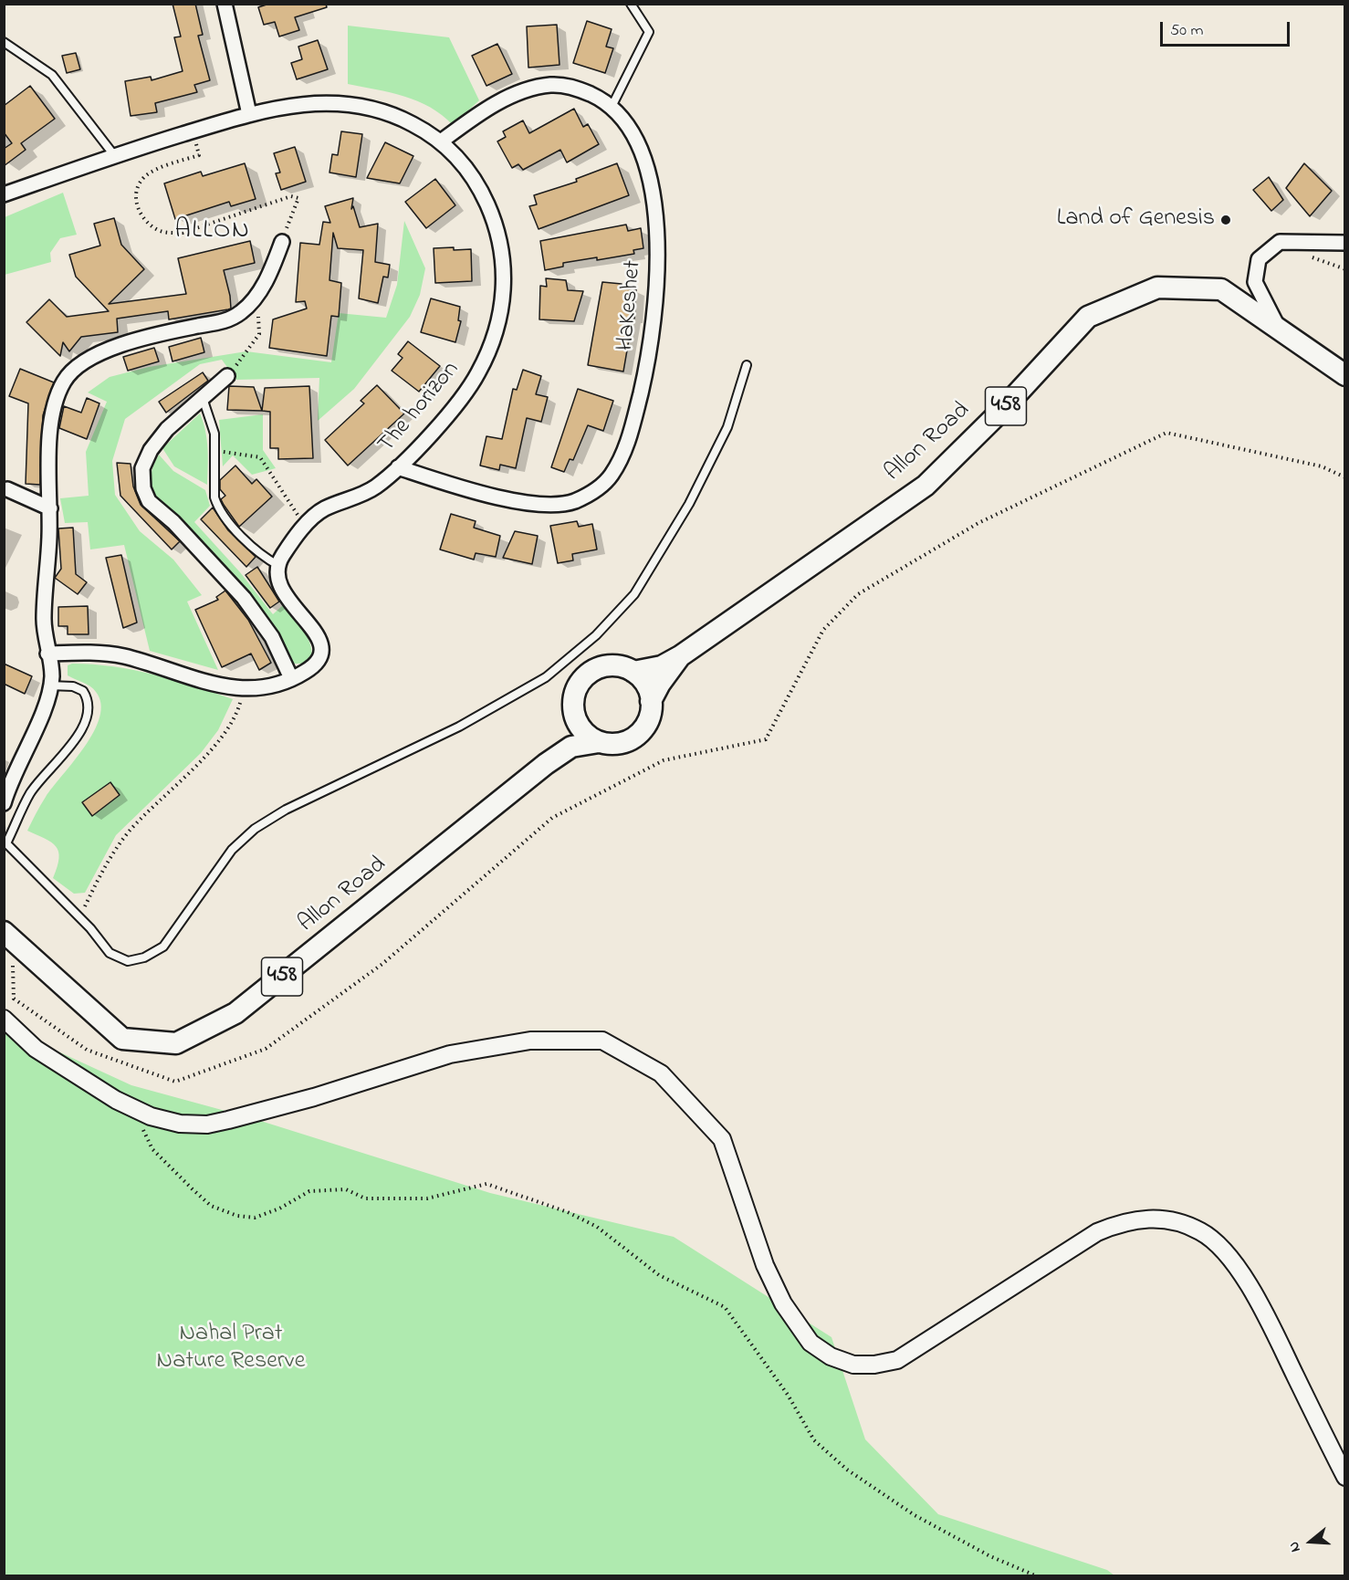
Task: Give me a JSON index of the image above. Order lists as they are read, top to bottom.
{
  "streets": {
    "main road": ["458", "Allon Road"],
    "street": ["HaKeshet", "The horizon"]
  },
  "crossings": [
    ["HaKeshet", "The horizon"]
  ],
  "districts": ["ALLON"],
  "parks": ["Nahal Prat Nature Reserve"],
  "places": ["Land of Genesis"],
  "scale_bar": "50 m",
  "north": "left"
}
